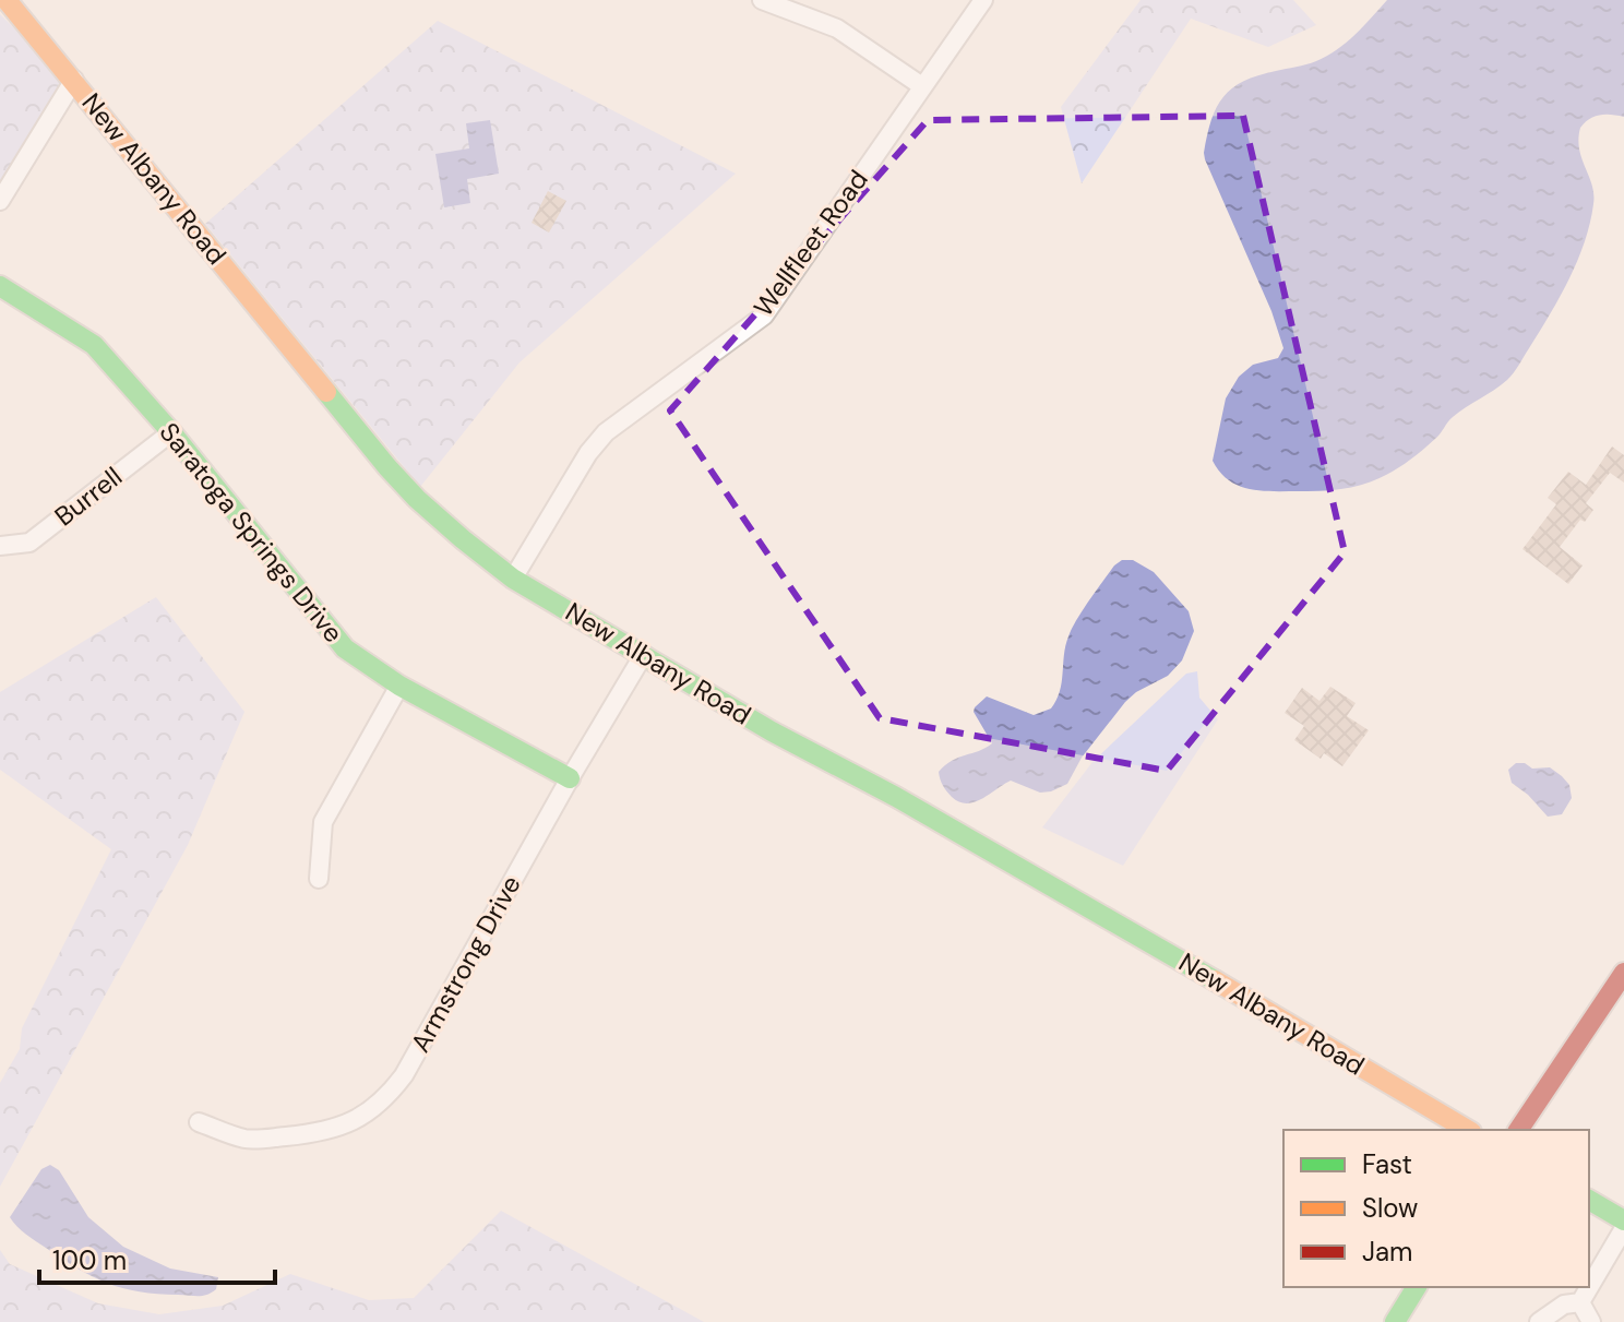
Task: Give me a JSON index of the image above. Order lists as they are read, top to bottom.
{
  "streets": {
    "street": [
      "New Albany Road",
      "Wellfleet Road",
      "Burrell",
      "Saratoga Springs Drive",
      "Armstrong Drive"
    ]
  },
  "crossings": [
    ["New Albany Road", "Wellfleet Road"],
    ["New Albany Road", "Armstrong Drive"],
    ["Burrell", "Saratoga Springs Drive"],
    ["Saratoga Springs Drive", "Armstrong Drive"]
  ],
  "legend": ["Fast", "Slow", "Jam"],
  "scale_bar": "100 m"
}
